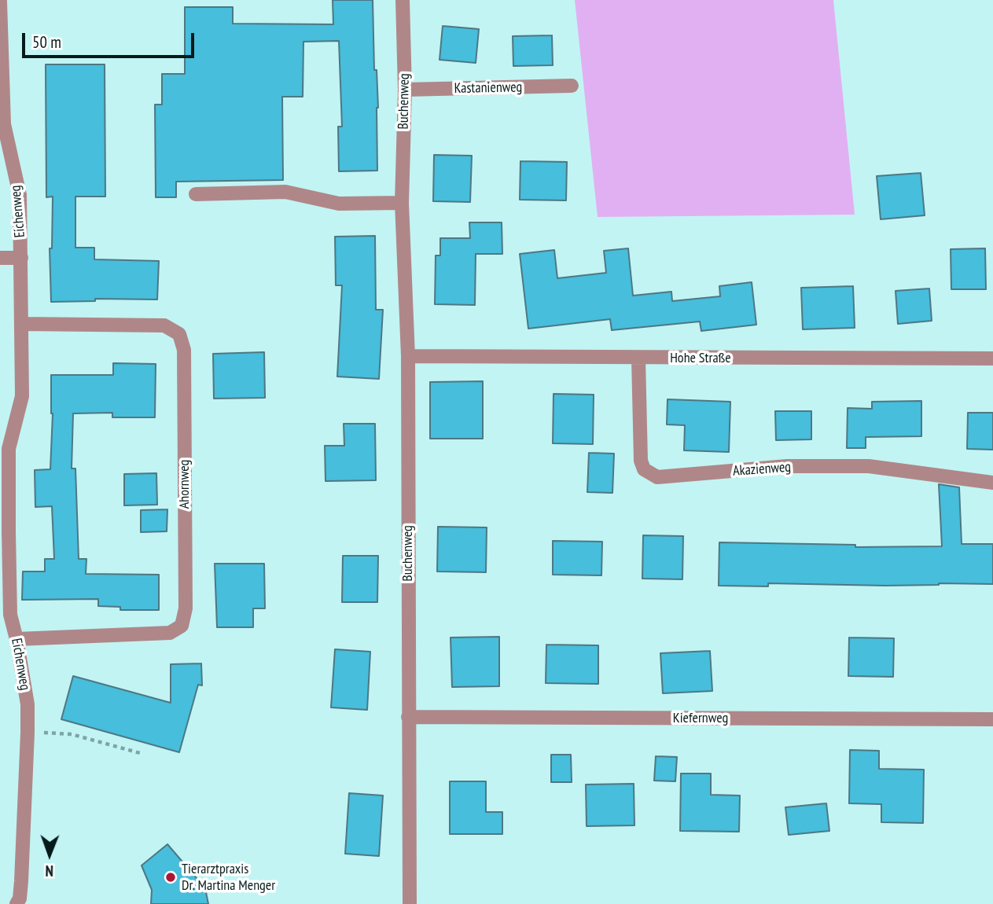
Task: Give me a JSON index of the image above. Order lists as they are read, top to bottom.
{
  "streets": {
    "street": [
      "Kastanienweg",
      "Buchenweg",
      "Eichenweg",
      "Hohe Straße",
      "Akazienweg",
      "Ahornweg",
      "Kiefernweg"
    ]
  },
  "crossings": [
    ["Kastanienweg", "Buchenweg"],
    ["Buchenweg", "Hohe Straße"],
    ["Buchenweg", "Kiefernweg"],
    ["Eichenweg", "Ahornweg"],
    ["Hohe Straße", "Akazienweg"]
  ],
  "places": ["Tierarztpraxis Dr. Martina Menger"],
  "scale_bar": "50 m",
  "north": "bottom"
}
